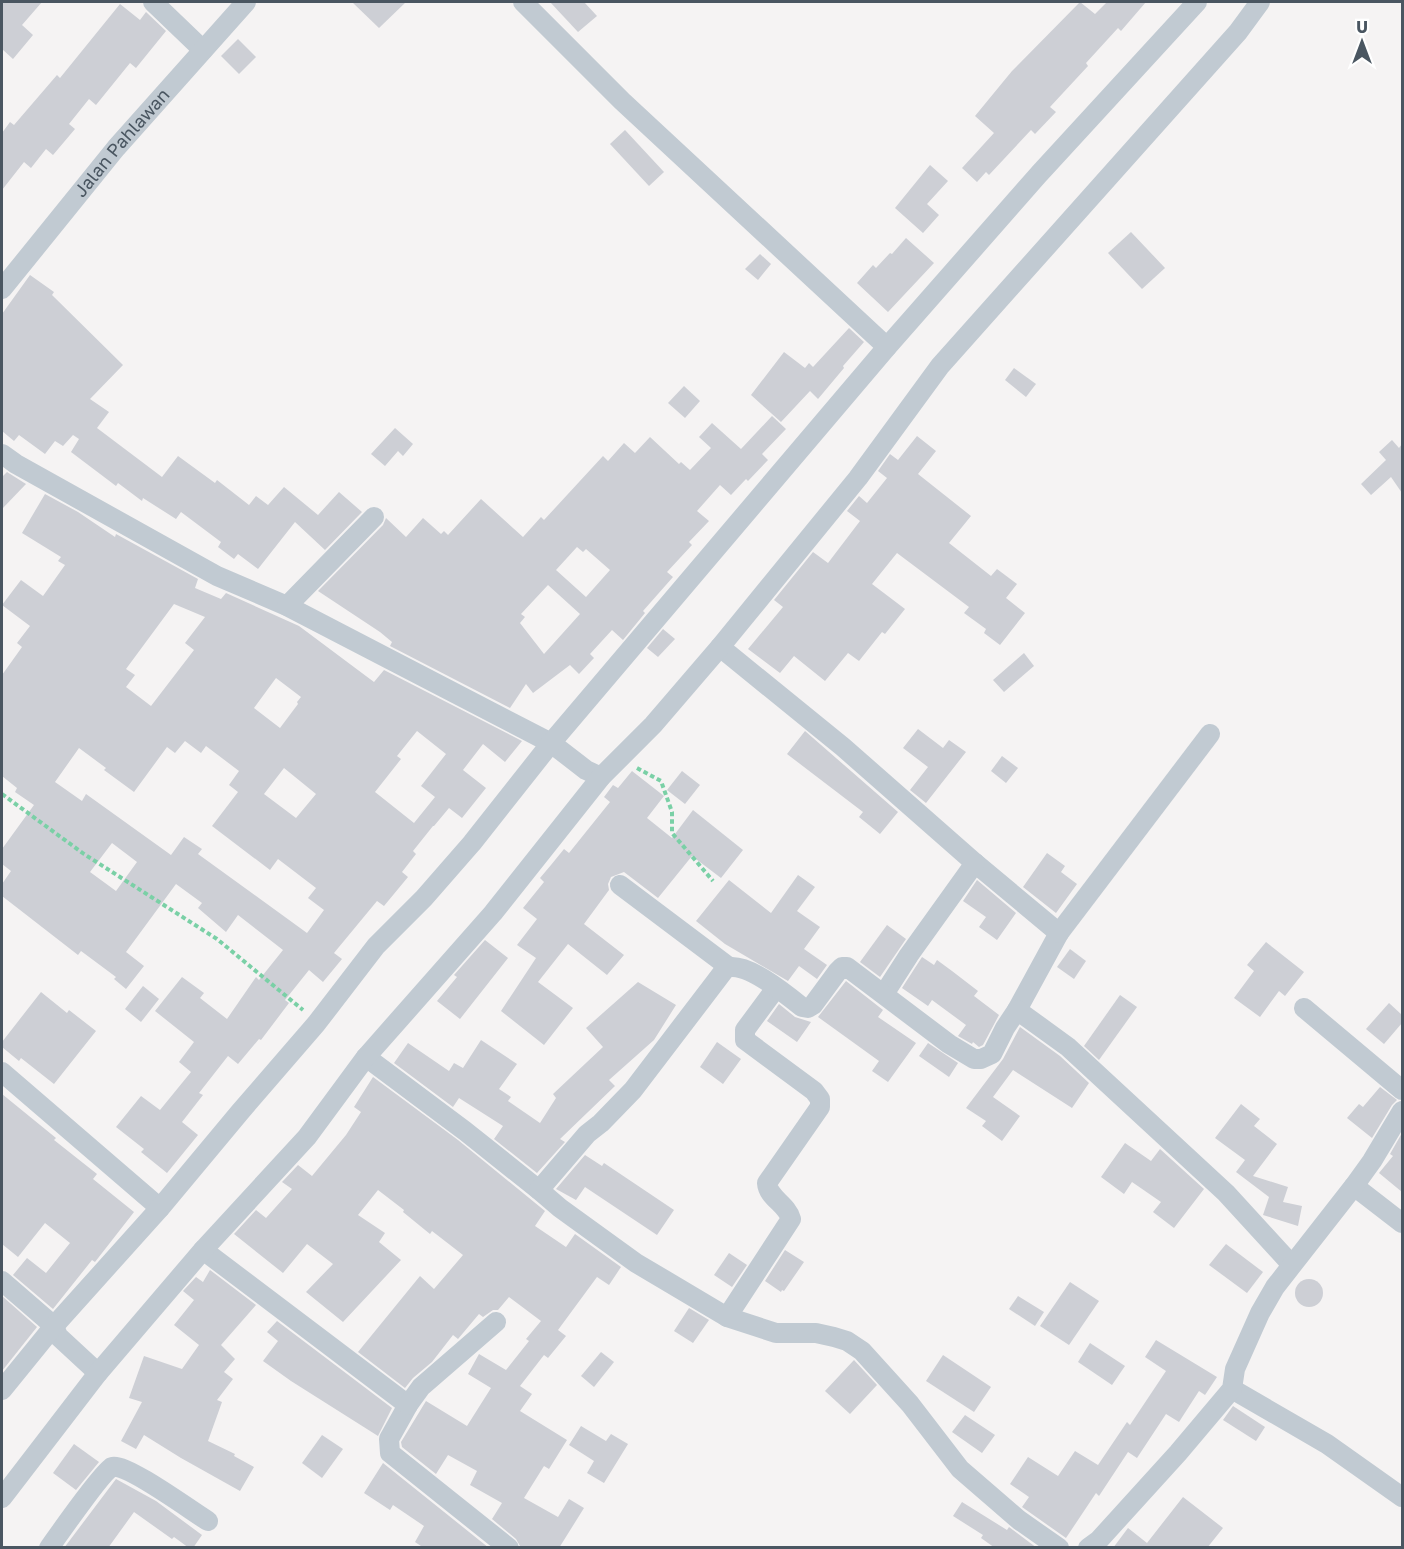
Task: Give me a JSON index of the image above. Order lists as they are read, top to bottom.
{
  "streets": {
    "street": ["Jalan Pahlawan"]
  },
  "north": "top"
}
